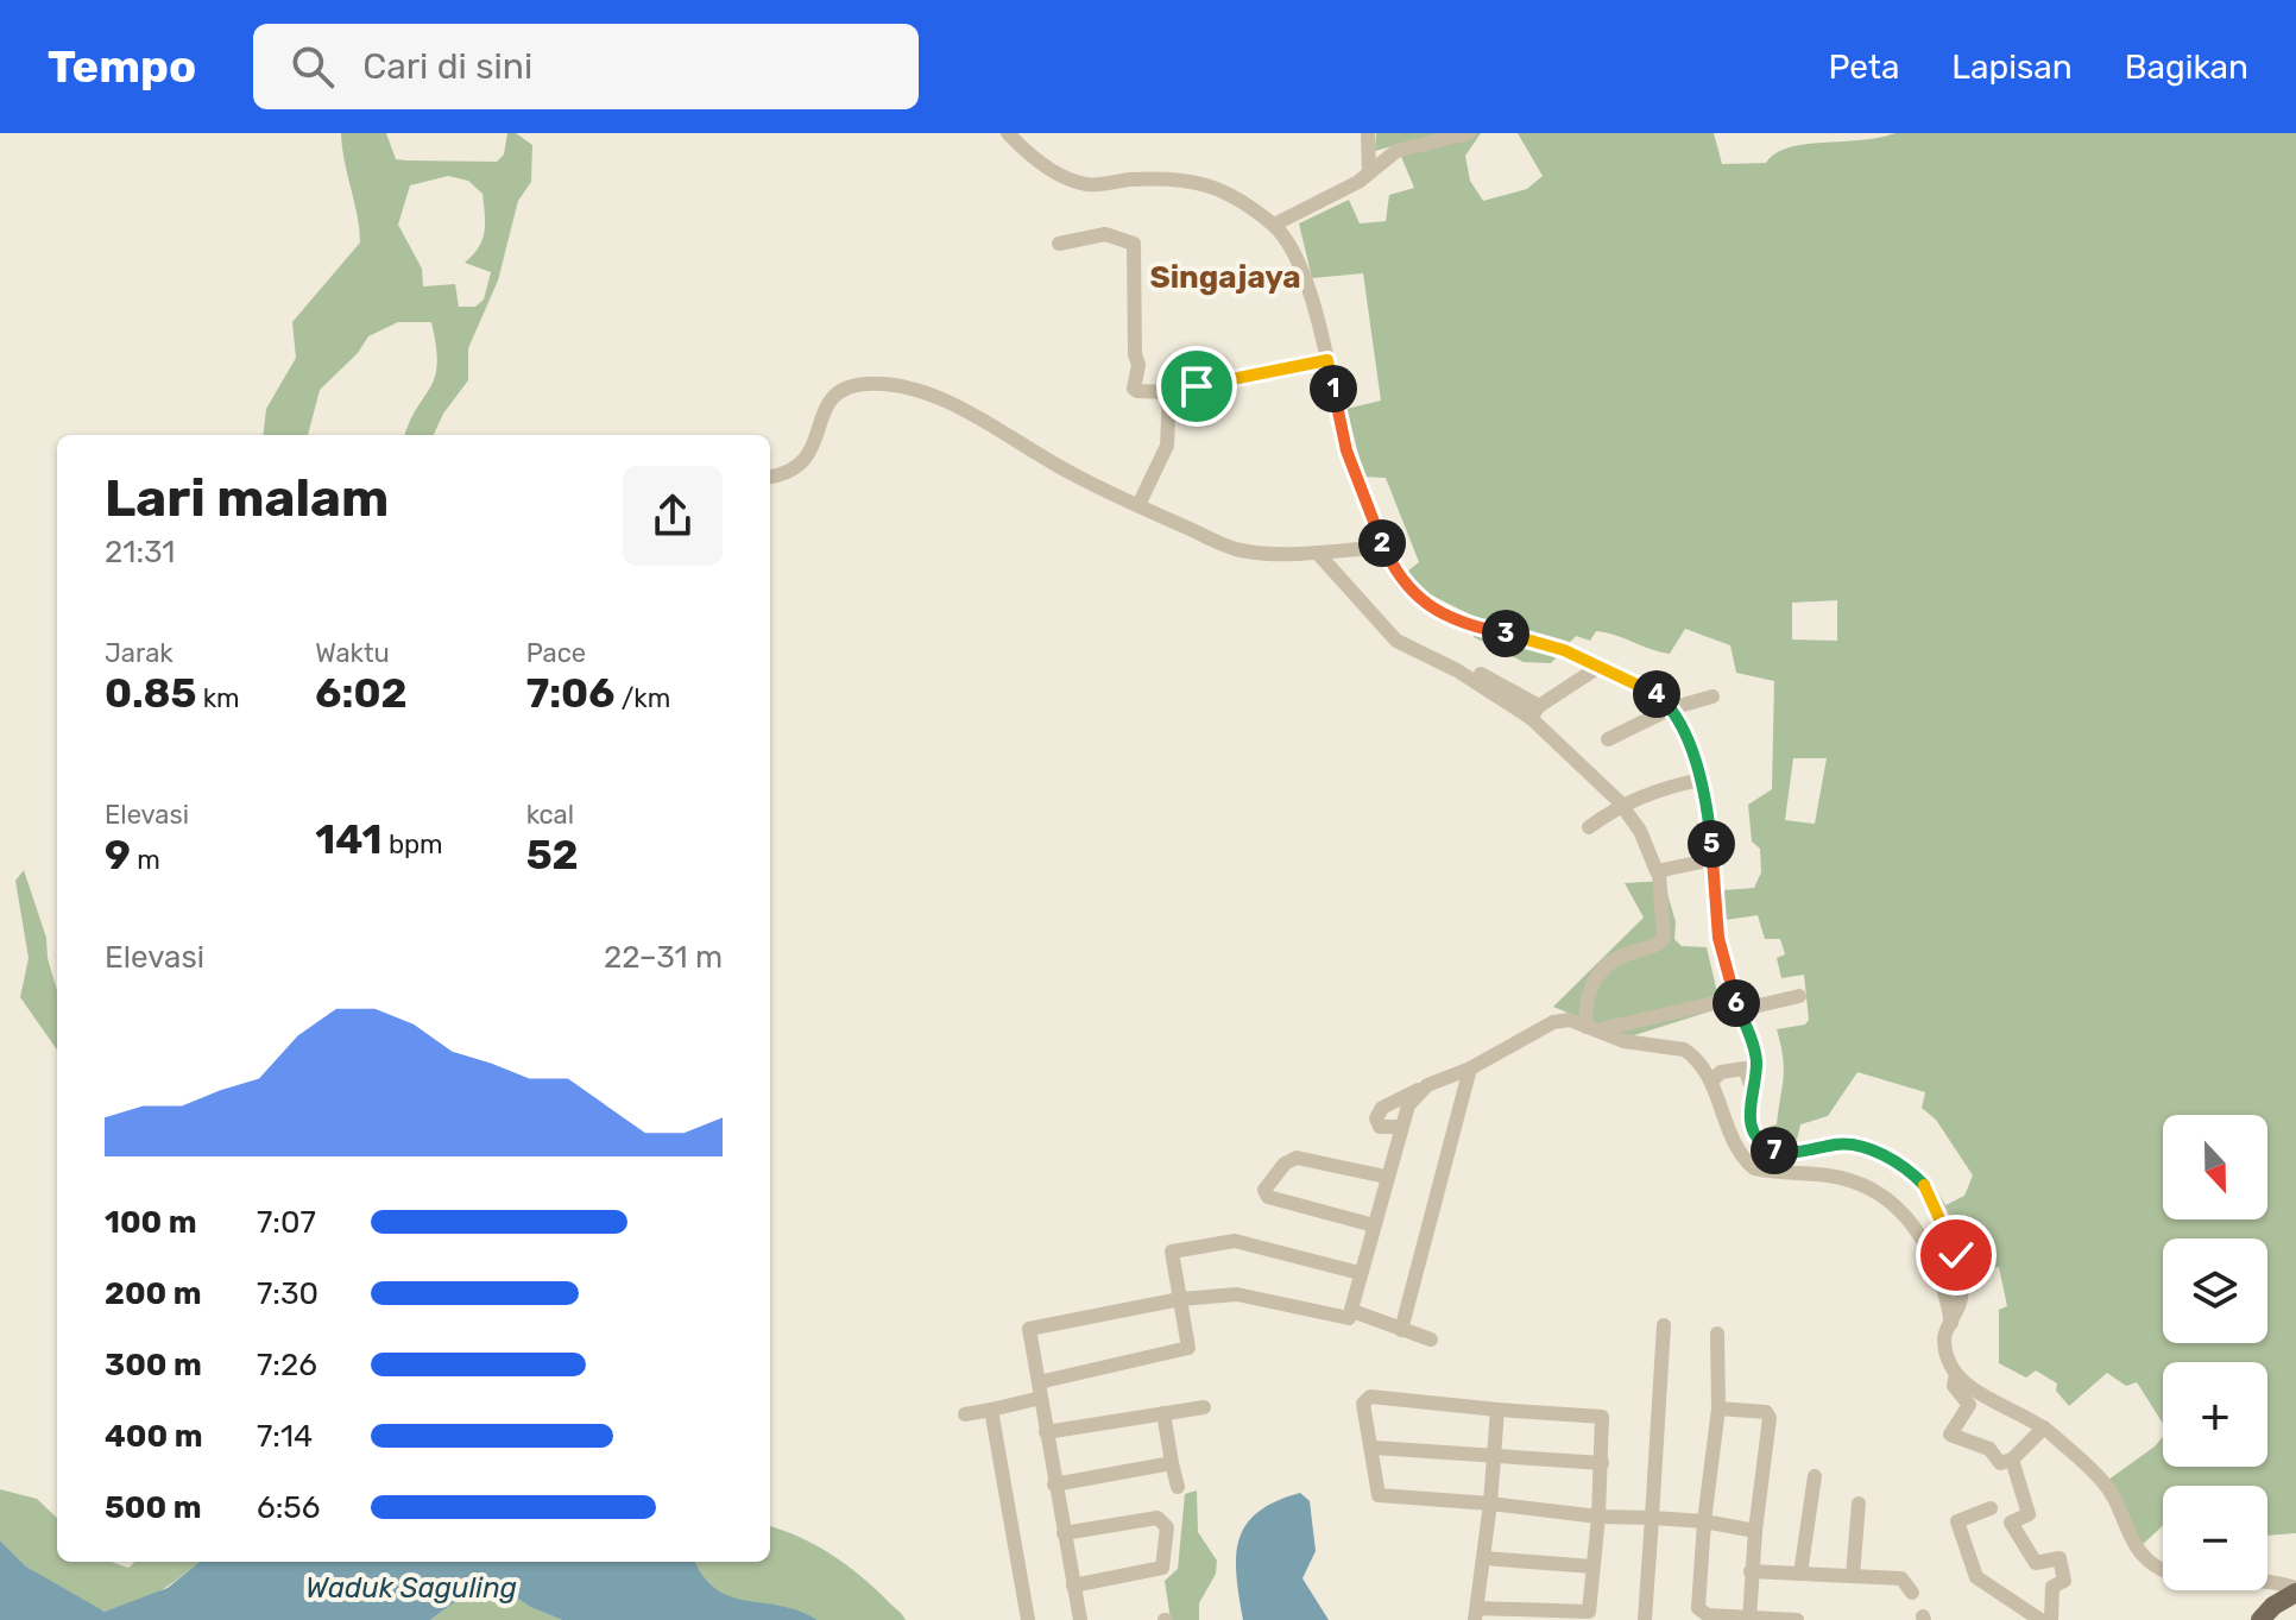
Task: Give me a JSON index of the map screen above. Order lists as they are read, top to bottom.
{
  "districts": ["Singajaya"],
  "water": ["Waduk Saguling"],
  "north": "bottom",
  "page": {
    "header": "Tempo",
    "search": "Cari di sini",
    "nav": ["Peta", "Lapisan", "Bagikan"],
    "pins": [
      "1",
      "2",
      "3",
      "4",
      "5",
      "6",
      "7"
    ],
    "heading": ["Lari malam", "21:31"],
    "stats": [
      ["Jarak", "0.85 km"],
      ["Waktu", "6:02"],
      ["Pace", "7:06 /km"],
      ["Elevasi", "9 m"],
      ["141 bpm"],
      ["kcal", "52"]
    ],
    "chart": ["Elevasi", "22–31 m"],
    "map_buttons": ["+", "−"],
    "list": [
      {
        "name": "100 m",
        "note": "7:07"
      },
      {
        "name": "200 m",
        "note": "7:30"
      },
      {
        "name": "300 m",
        "note": "7:26"
      },
      {
        "name": "400 m",
        "note": "7:14"
      },
      {
        "name": "500 m",
        "note": "6:56"
      }
    ]
  }
}
